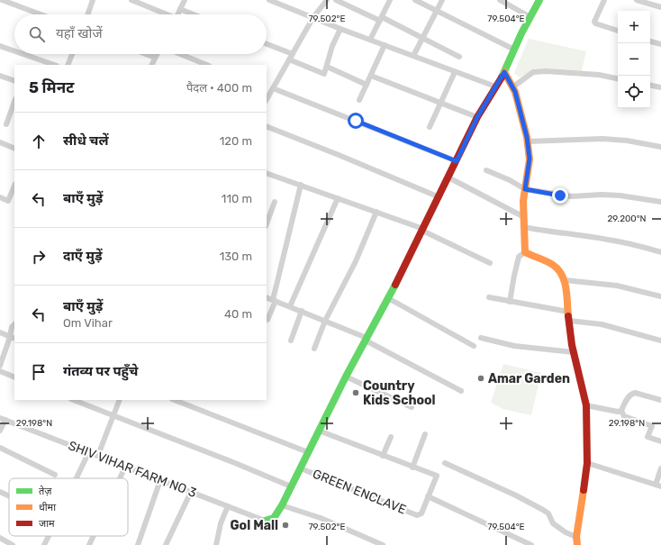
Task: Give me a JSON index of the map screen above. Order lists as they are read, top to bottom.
{
  "streets": {
    "street": ["SHIV VIHAR FARM NO 3", "GREEN ENCLAVE"]
  },
  "places": ["Amar Garden", "Country Kids School", "Gol Mall"],
  "legend": ["तेज़", "धीमा", "जाम"],
  "page": {
    "map_buttons": ["+", "−"],
    "search": "यहाँ खोजें",
    "heading": ["5 मिनट", "पैदल · 400 m"],
    "list": [
      ["सीधे चलें", "120 m"],
      ["बाएँ मुड़ें", "110 m"],
      ["दाएँ मुड़ें", "130 m"],
      ["बाएँ मुड़ें", "Om Vihar", "40 m"],
      "गंतव्य पर पहुँचे"
    ]
  },
  "coordinates": [
    "79.502°E",
    "79.504°E",
    "29.200°N",
    "29.198°N"
  ]
}
